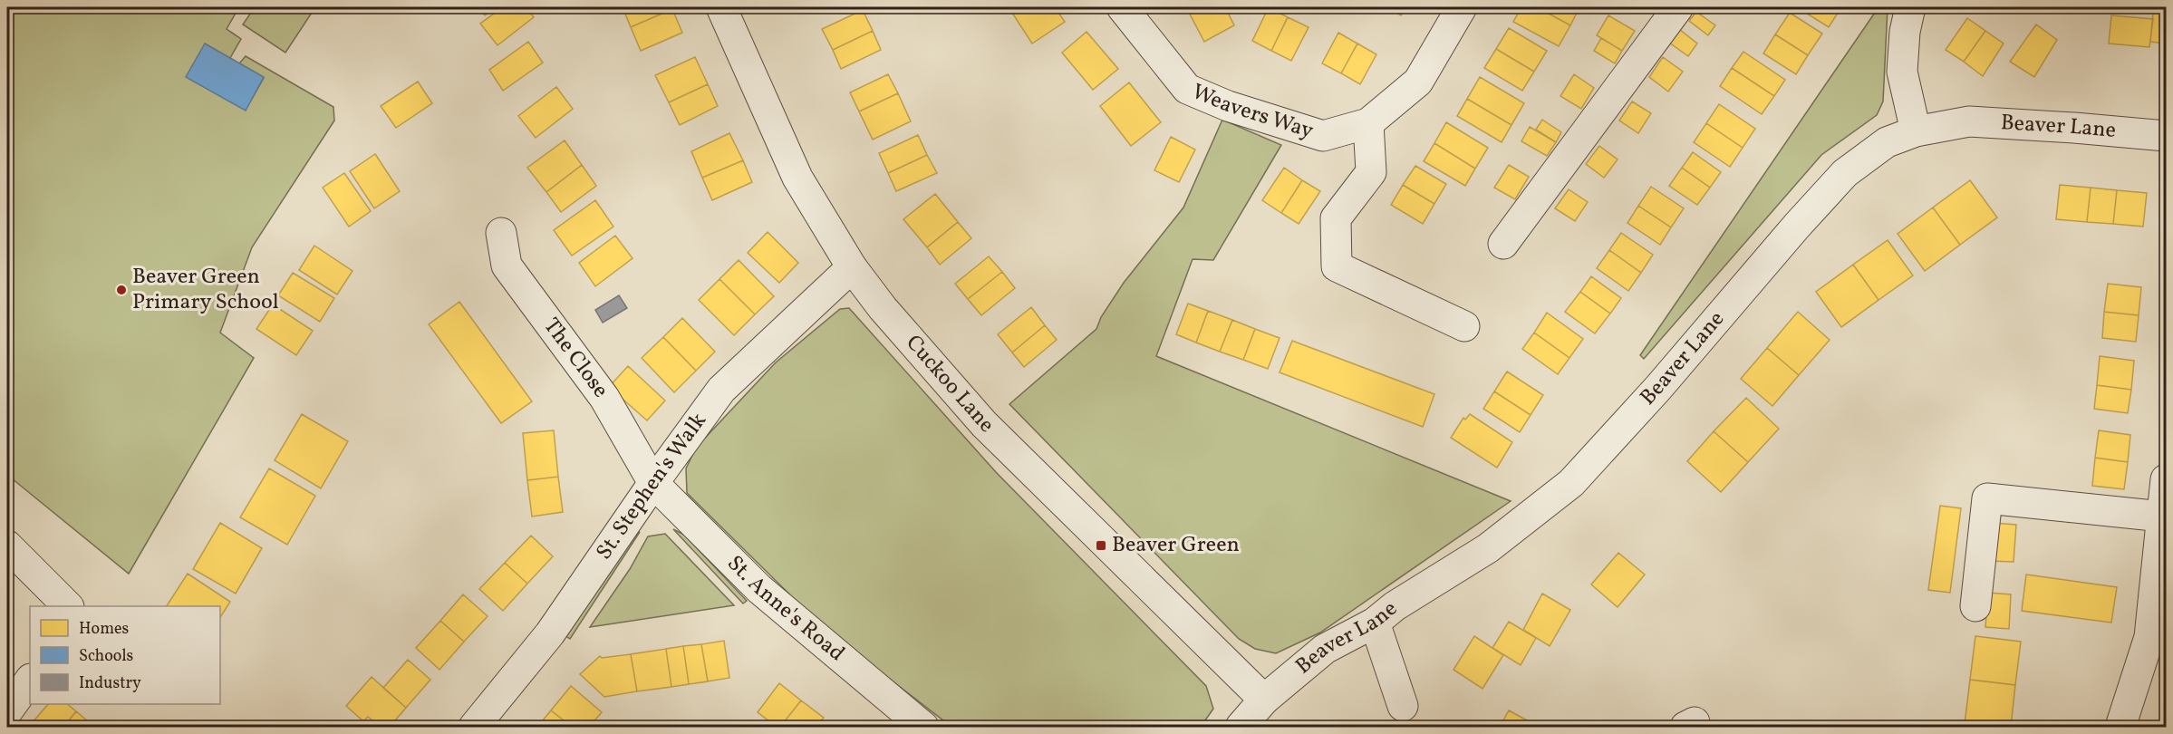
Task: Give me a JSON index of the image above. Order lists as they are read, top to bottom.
{
  "streets": {
    "street": [
      "Weavers Way",
      "Beaver Lane",
      "The Close",
      "Cuckoo Lane",
      "St. Stephen's Walk",
      "St. Anne's Road"
    ]
  },
  "crossings": [
    ["Beaver Lane", "Cuckoo Lane"],
    ["The Close", "St. Stephen's Walk"],
    ["The Close", "St. Anne's Road"],
    ["Cuckoo Lane", "St. Stephen's Walk"],
    ["St. Stephen's Walk", "St. Anne's Road"]
  ],
  "places": {
    "other": ["Beaver Green Primary School"],
    "transit": ["Beaver Green"]
  },
  "legend": ["Homes", "Schools", "Industry"]
}
